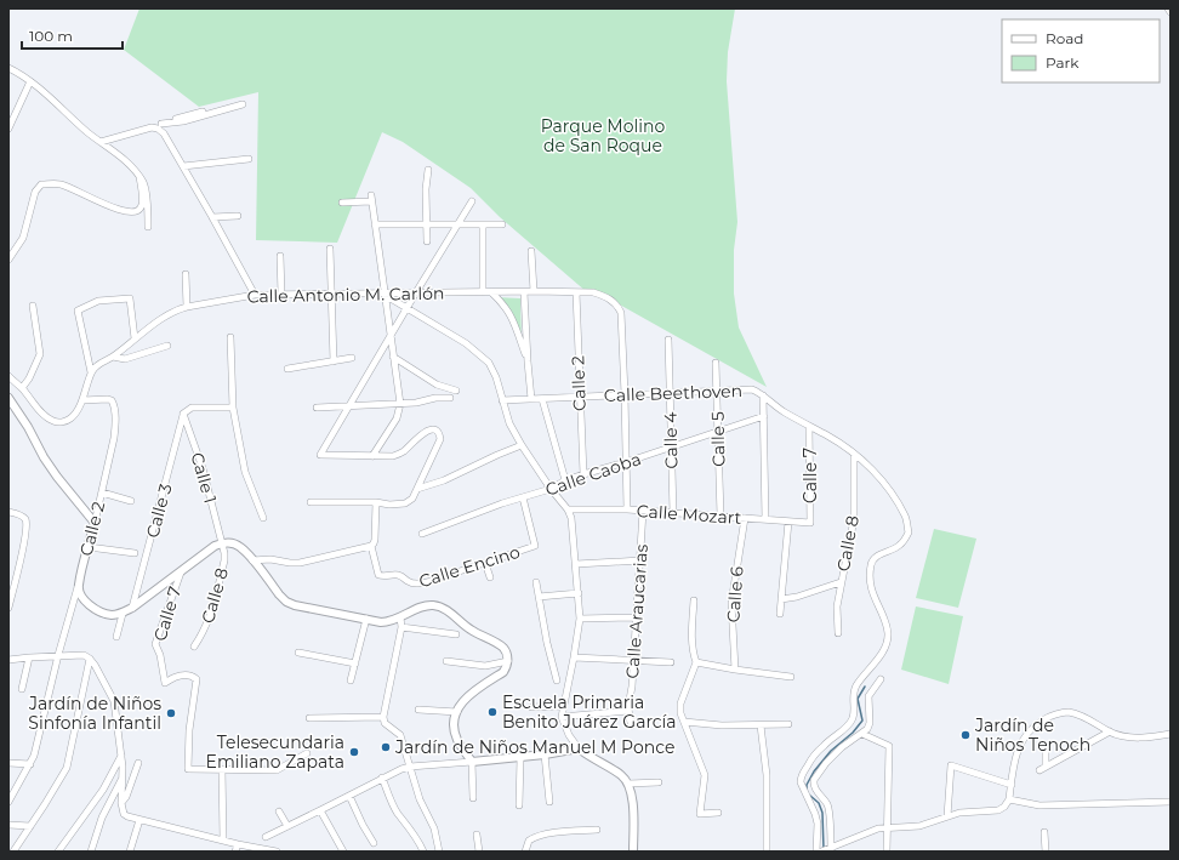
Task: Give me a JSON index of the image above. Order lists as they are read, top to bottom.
{
  "streets": {
    "street": [
      "Calle Antonio M. Carlón",
      "Calle 2",
      "Calle Beethoven",
      "Calle 5",
      "Calle 4",
      "Calle Caoba",
      "Calle 7",
      "Calle 1",
      "Calle 3",
      "Calle Mozart",
      "Calle 8",
      "Calle Encino",
      "Calle 6",
      "Calle Araucarias"
    ]
  },
  "crossings": [
    ["Calle Antonio M. Carlón", "Calle 2"],
    ["Calle Antonio M. Carlón", "Calle Beethoven"],
    ["Calle 2", "Calle Beethoven"],
    ["Calle 2", "Calle Caoba"],
    ["Calle Beethoven", "Calle 5"],
    ["Calle Beethoven", "Calle 4"],
    ["Calle Beethoven", "Calle 7"],
    ["Calle Beethoven", "Calle 8"],
    ["Calle 5", "Calle Caoba"],
    ["Calle 5", "Calle Mozart"],
    ["Calle 4", "Calle Caoba"],
    ["Calle 4", "Calle Mozart"],
    ["Calle Caoba", "Calle Encino"],
    ["Calle 7", "Calle Mozart"],
    ["Calle 1", "Calle 3"],
    ["Calle 1", "Calle 8"],
    ["Calle Mozart", "Calle 6"],
    ["Calle Mozart", "Calle Araucarias"]
  ],
  "parks": ["Parque Molino de San Roque"],
  "places": [
    "Escuela Primaria Benito Juárez García",
    "Jardín de Niños Sinfonía Infantil",
    "Jardín de Niños Tenoch",
    "Jardín de Niños Manuel M Ponce",
    "Telesecundaria Emiliano Zapata"
  ],
  "legend": ["Road", "Park"],
  "scale_bar": "100 m"
}
